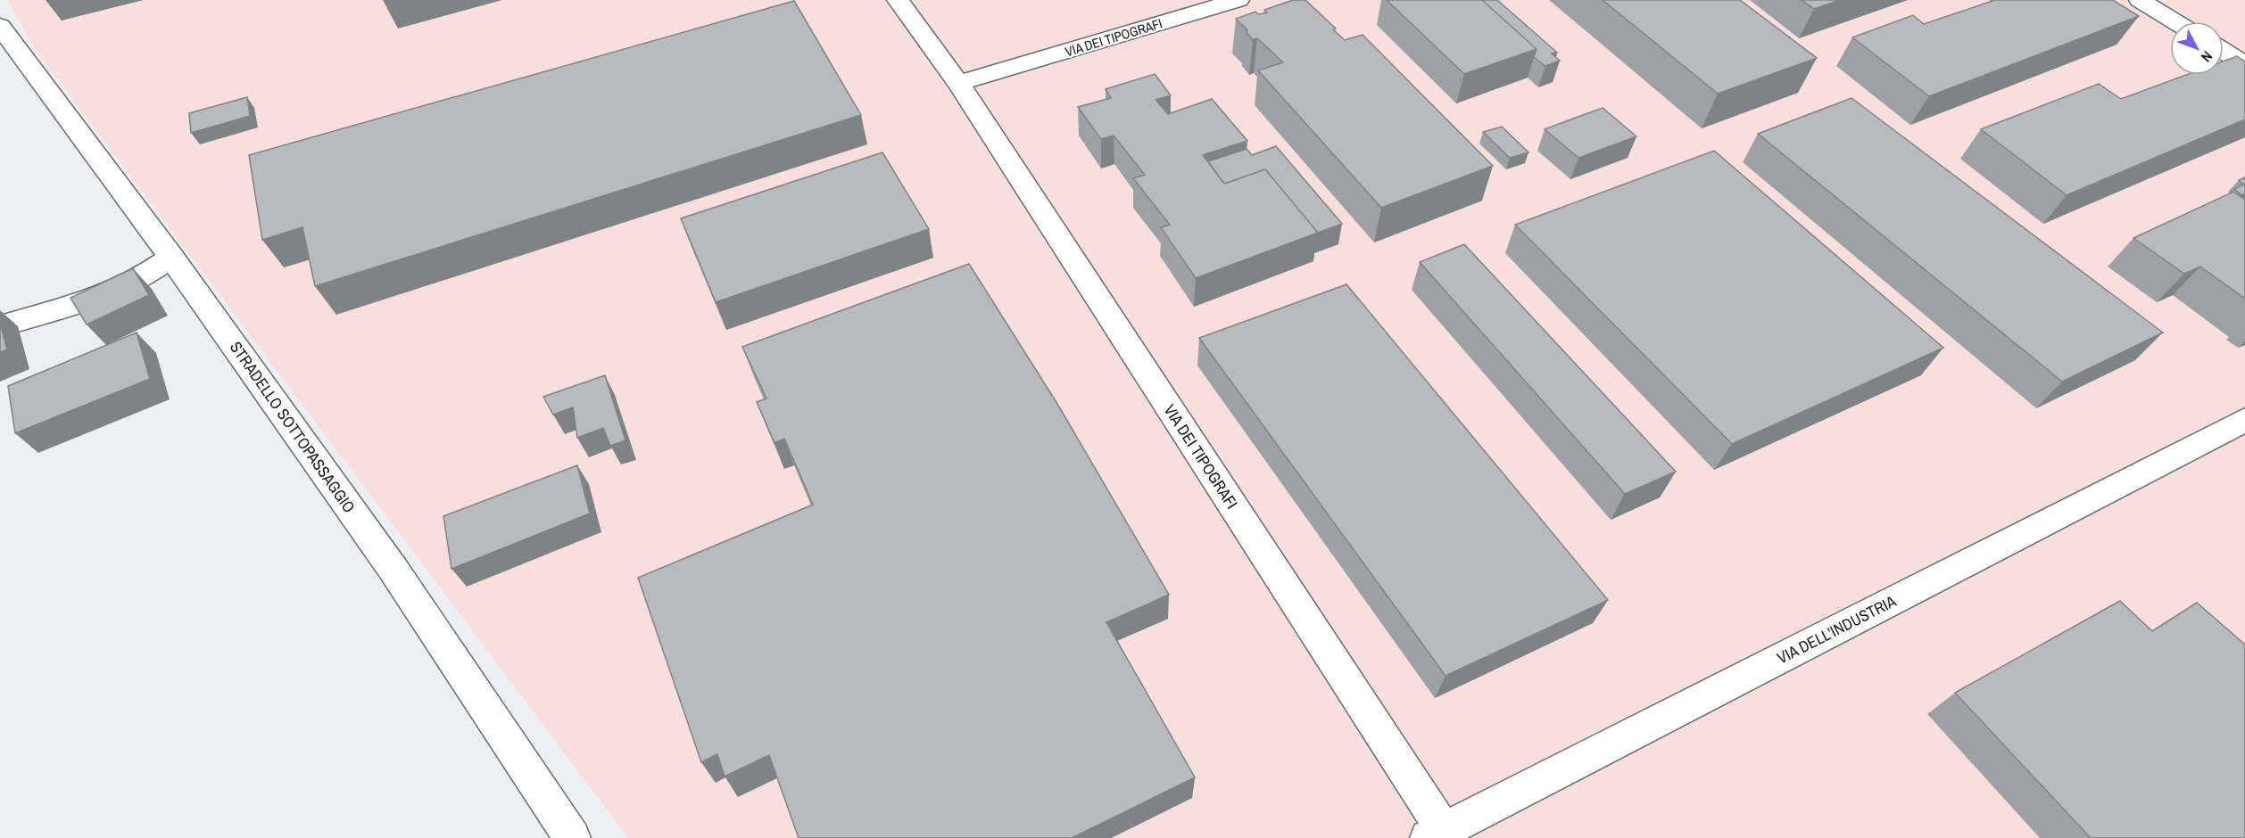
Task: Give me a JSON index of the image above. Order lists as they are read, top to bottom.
{
  "streets": {
    "street": ["VIA DEI TIPOGRAFI", "STRADELLO SOTTOPASSAGGIO", "VIA DELL'INDUSTRIA"]
  },
  "crossings": [
    ["VIA DEI TIPOGRAFI", "VIA DELL'INDUSTRIA"]
  ],
  "north": "bottom right"
}
